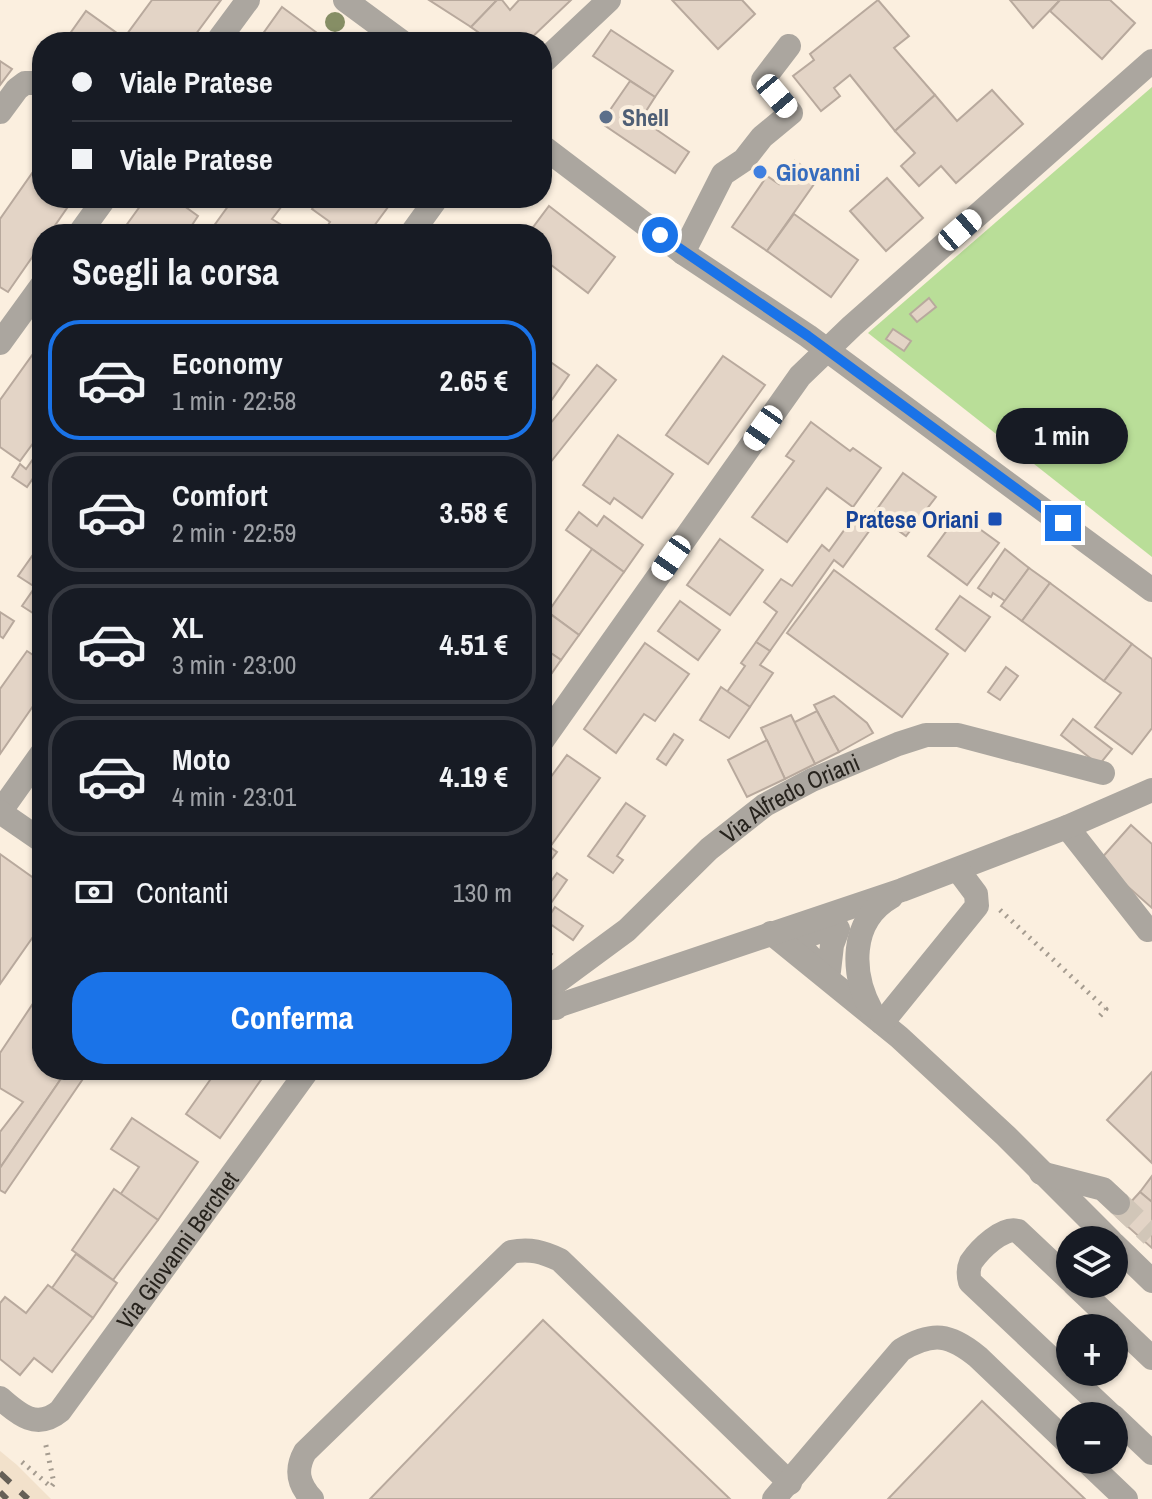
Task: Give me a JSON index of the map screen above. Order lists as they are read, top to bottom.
{
  "streets": {
    "street": ["Via Alfredo Oriani", "Via Giovanni Berchet"]
  },
  "places": {
    "other": ["Shell", "Giovanni"],
    "transit": ["Pratese Oriani"]
  },
  "page": {
    "banner": ["Viale Pratese", "Viale Pratese"],
    "heading": "Scegli la corsa",
    "list": [
      {
        "name": "Economy",
        "note": "1 min · 22:58",
        "value": "2.65 €"
      },
      {
        "name": "Comfort",
        "note": "2 min · 22:59",
        "value": "3.58 €"
      },
      {
        "name": "XL",
        "note": "3 min · 23:00",
        "value": "4.51 €"
      },
      {
        "name": "Moto",
        "note": "4 min · 23:01",
        "value": "4.19 €"
      }
    ],
    "bubble": "1 min",
    "pay": ["Contanti", "130 m"],
    "buttons": "Conferma",
    "map_buttons": ["+", "−"]
  }
}
